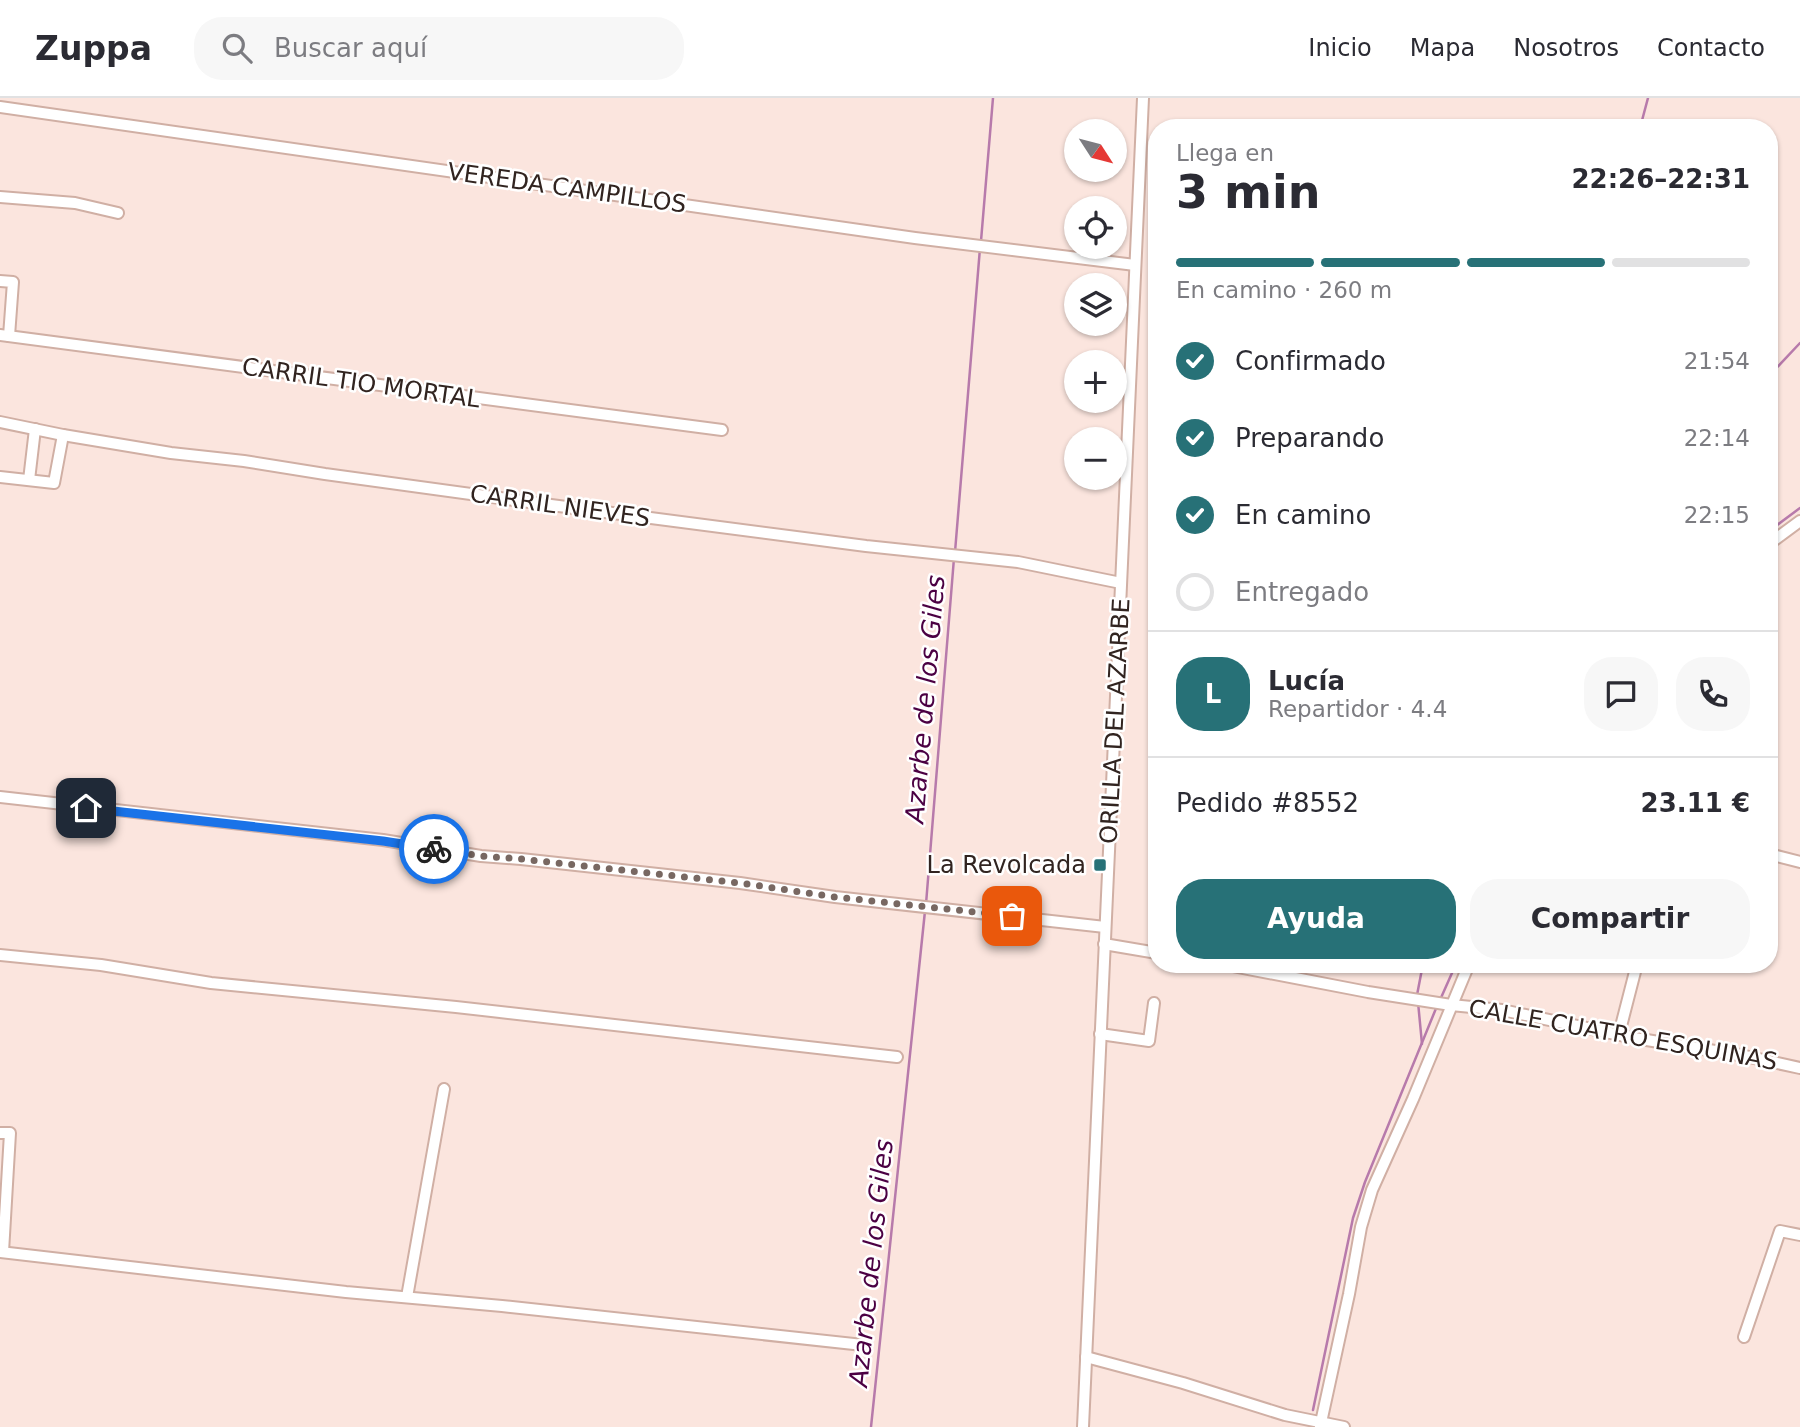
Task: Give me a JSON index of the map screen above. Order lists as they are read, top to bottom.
{
  "streets": {
    "street": [
      "VEREDA CAMPILLOS",
      "CARRIL TIO MORTAL",
      "CARRIL NIEVES",
      "ORILLA DEL AZARBE",
      "CALLE CUATRO ESQUINAS"
    ]
  },
  "crossings": [
    ["VEREDA CAMPILLOS", "ORILLA DEL AZARBE"],
    ["CARRIL NIEVES", "ORILLA DEL AZARBE"]
  ],
  "water": ["Azarbe de los Giles"],
  "places": {
    "transit": ["La Revolcada"]
  },
  "north": "bottom right",
  "page": {
    "header": "Zuppa",
    "search": "Buscar aquí",
    "nav": [
      "Inicio",
      "Mapa",
      "Nosotros",
      "Contacto"
    ],
    "map_buttons": ["+", "−"],
    "heading": ["3 min", "Llega en", "22:26–22:31"],
    "panel": [
      "Lucía",
      "Repartidor · 4.4",
      "Pedido #8552",
      "23.11 €"
    ],
    "bar": "En camino · 260 m",
    "list": [
      ["Confirmado", "21:54"],
      ["Preparando", "22:14"],
      ["En camino", "22:15"],
      "Entregado"
    ],
    "round": "L",
    "buttons": ["Ayuda", "Compartir"]
  }
}
